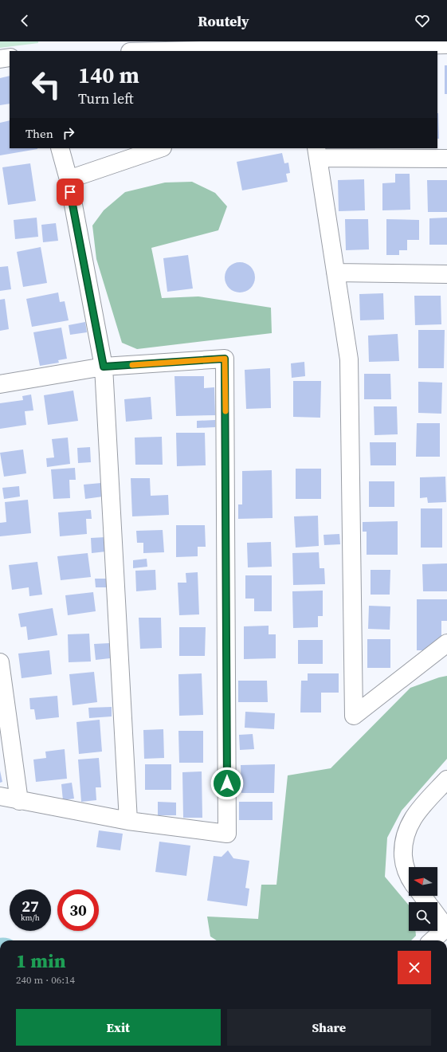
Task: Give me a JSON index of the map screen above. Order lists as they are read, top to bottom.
{
  "north": "left",
  "page": {
    "header": "Routely",
    "turn": ["140 m", "Turn left"],
    "then": "Then",
    "speed": "27 km/h",
    "limit": "30",
    "heading": ["1 min", "240 m · 06:14"],
    "buttons": ["Exit", "Share"]
  }
}
